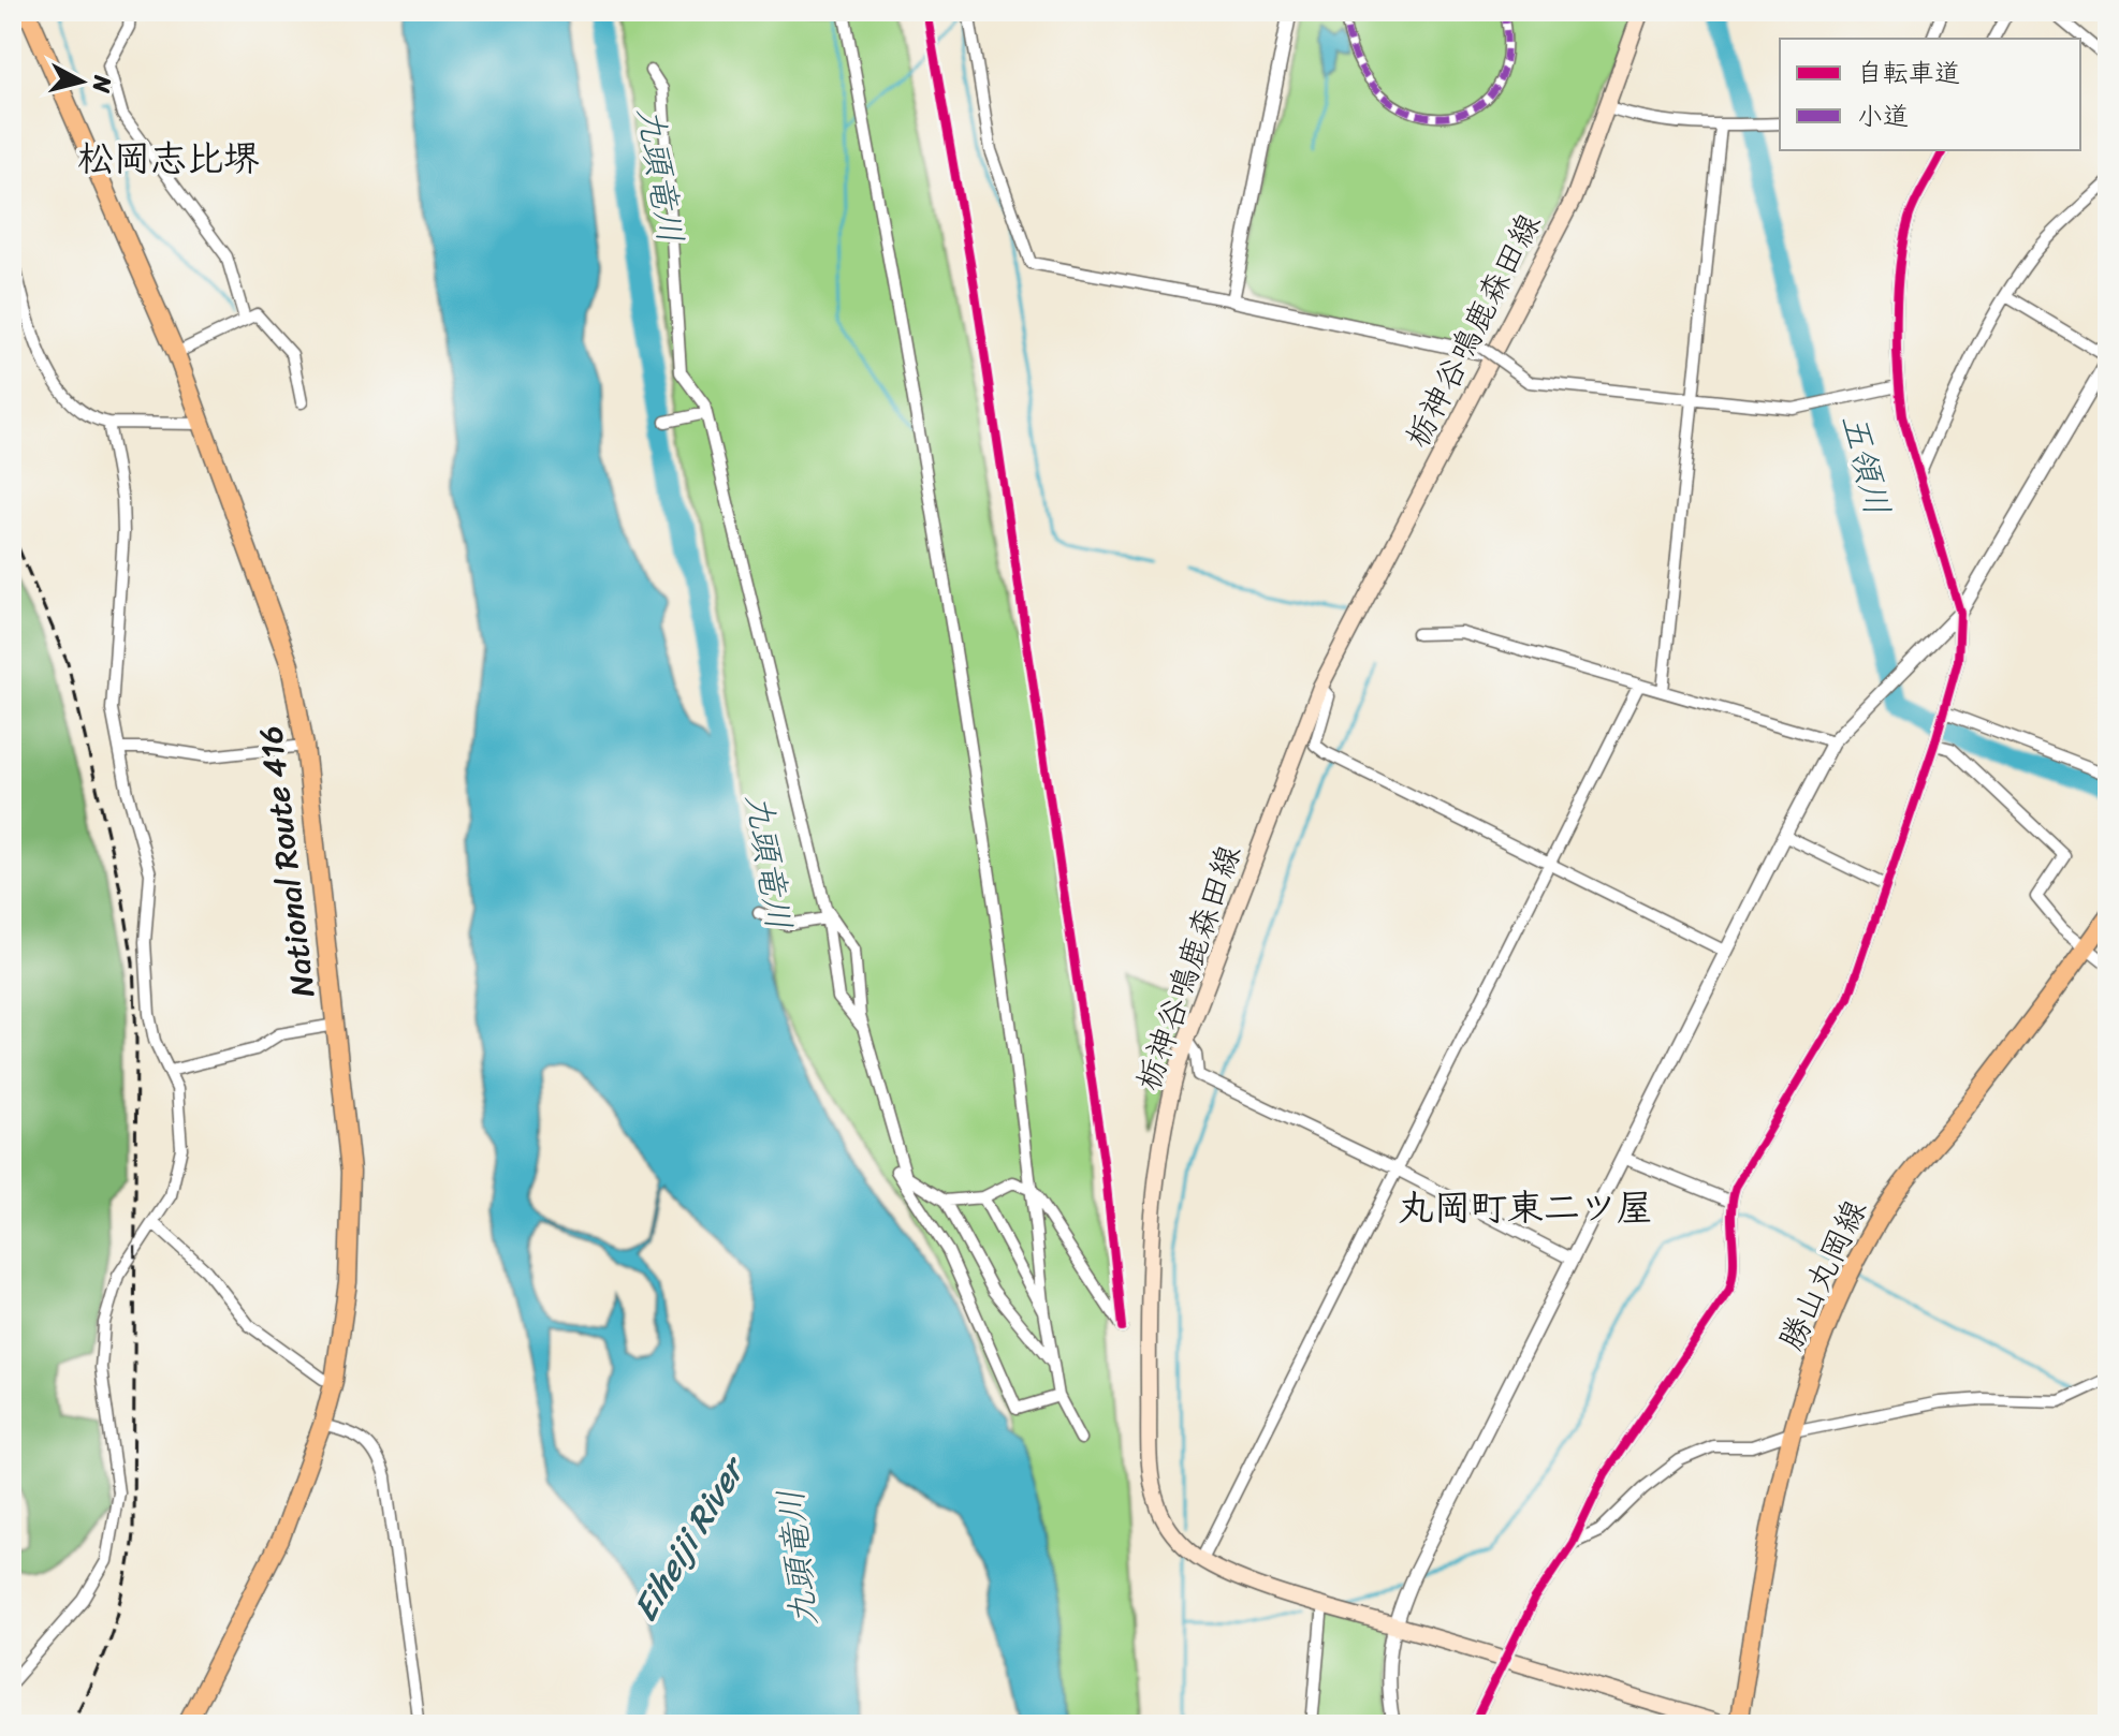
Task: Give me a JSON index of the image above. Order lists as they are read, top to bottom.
{
  "streets": {
    "main road": ["栃神谷鳴鹿森田線", "National Route 416", "勝山丸岡線"]
  },
  "districts": ["松岡志比堺", "丸岡町東二ツ屋"],
  "water": ["九頭竜川", "五領川", "Eiheiji River"],
  "legend": ["自転車道", "小道"],
  "north": "right"
}
